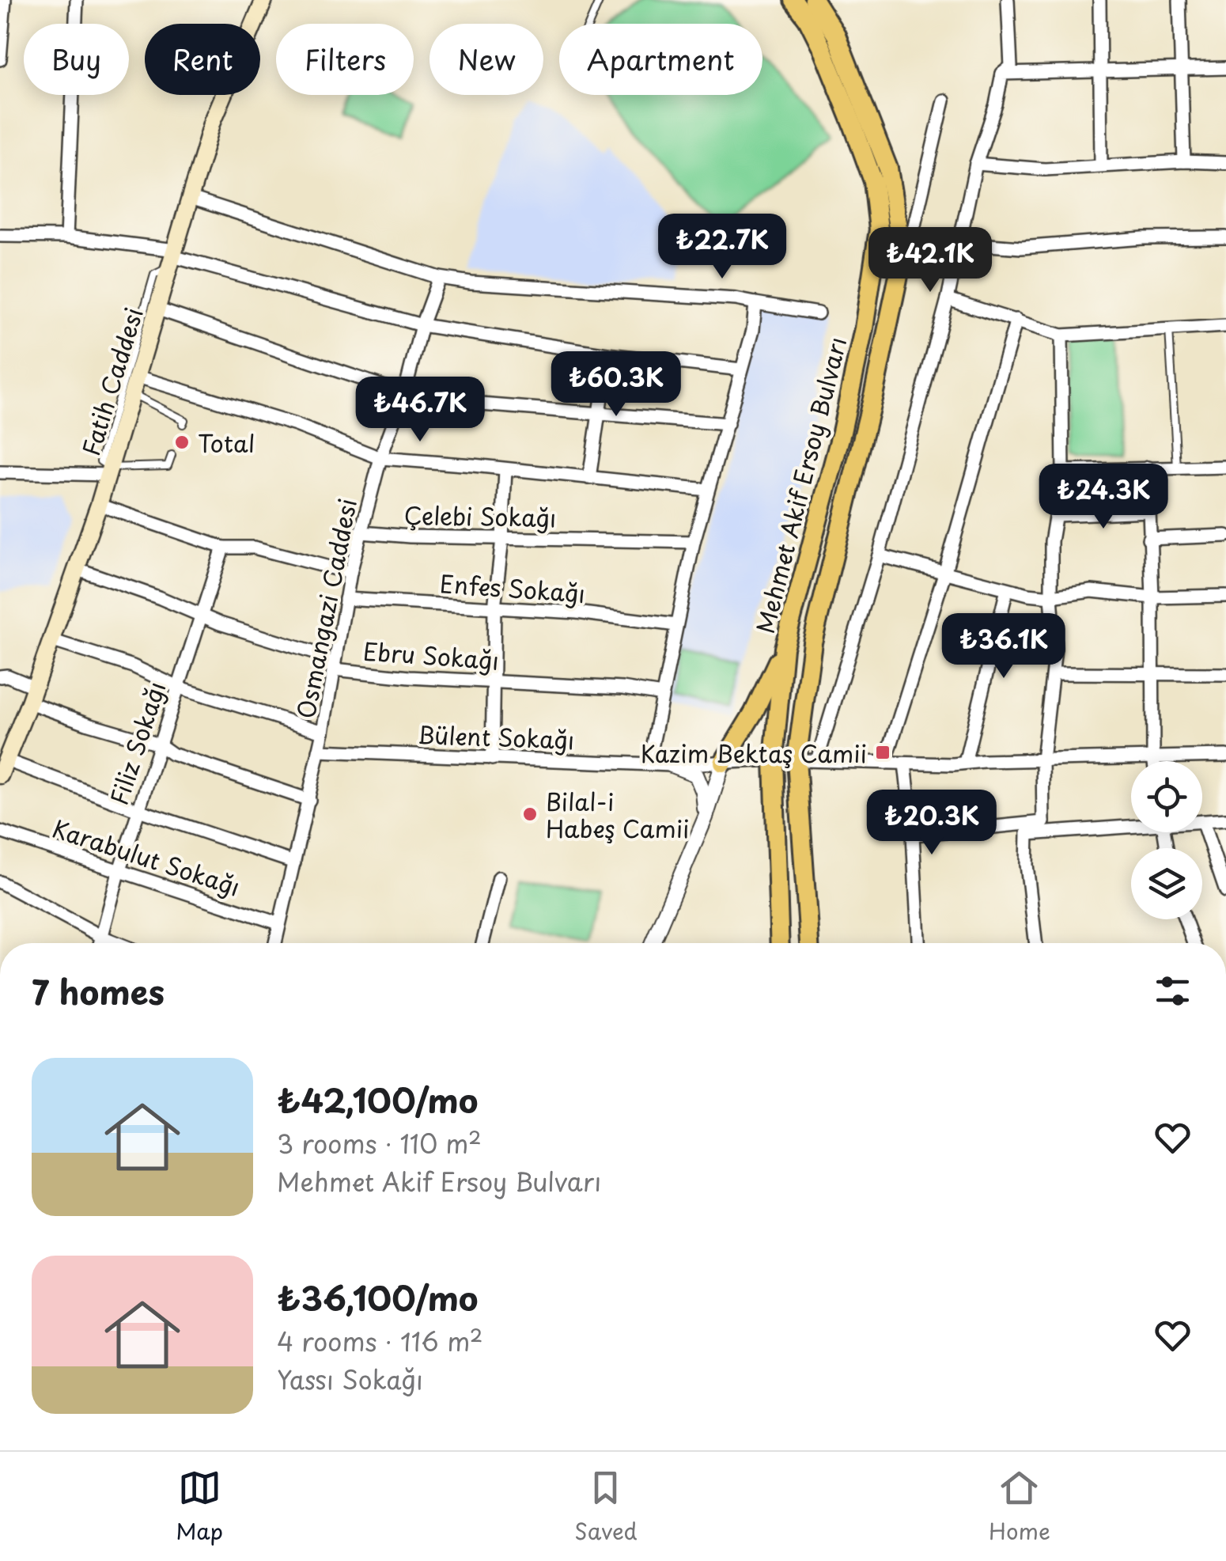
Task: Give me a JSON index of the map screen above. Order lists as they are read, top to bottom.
{
  "streets": {
    "main road": ["Fatih Caddesi", "Mehmet Akif Ersoy Bulvarı"],
    "street": [
      "Çelebi Sokağı",
      "Enfes Sokağı",
      "Osmangazi Caddesi",
      "Ebru Sokağı",
      "Bülent Sokağı",
      "Filiz Sokağı",
      "Karabulut Sokağı"
    ]
  },
  "crossings": [
    ["Fatih Caddesi", "Ebru Sokağı"],
    ["Mehmet Akif Ersoy Bulvarı", "Bülent Sokağı"],
    ["Çelebi Sokağı", "Osmangazi Caddesi"],
    ["Enfes Sokağı", "Osmangazi Caddesi"],
    ["Osmangazi Caddesi", "Ebru Sokağı"],
    ["Osmangazi Caddesi", "Bülent Sokağı"],
    ["Osmangazi Caddesi", "Karabulut Sokağı"],
    ["Ebru Sokağı", "Filiz Sokağı"],
    ["Filiz Sokağı", "Karabulut Sokağı"]
  ],
  "places": {
    "other": ["Total", "Bilal-i Habeş Camii"],
    "transit": ["Kazim Bektaş Camii"]
  },
  "page": {
    "chip": [
      "Buy",
      "Rent",
      "Filters",
      "New",
      "Apartment"
    ],
    "price": [
      "₺22.7K",
      "₺42.1K",
      "₺60.3K",
      "₺46.7K",
      "₺24.3K",
      "₺36.1K",
      "₺20.3K"
    ],
    "heading": "7 homes",
    "list": [
      {
        "name": "₺42,100/mo",
        "note": "3 rooms · 110 m² · Mehmet Akif Ersoy Bulvarı"
      },
      {
        "name": "₺36,100/mo",
        "note": "4 rooms · 116 m² · Yassı Sokağı"
      }
    ],
    "tabs": ["Map", "Saved", "Home"]
  }
}
